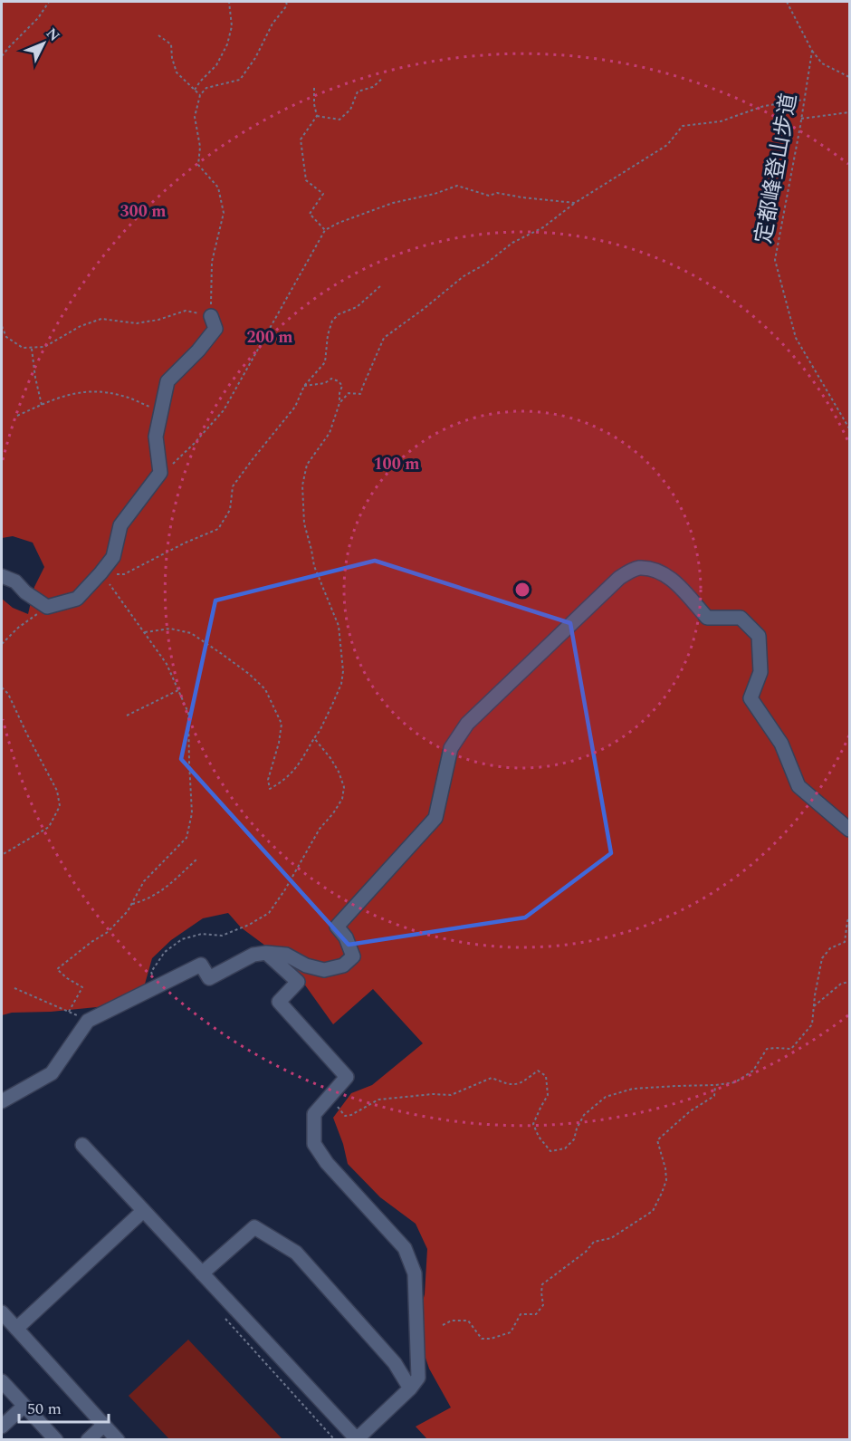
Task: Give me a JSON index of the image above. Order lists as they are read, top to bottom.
{
  "streets": {
    "path": ["定都峰登山步道"]
  },
  "scale_bar": "50 m",
  "north": "top right",
  "rings": ["300 m", "200 m", "100 m"]
}
